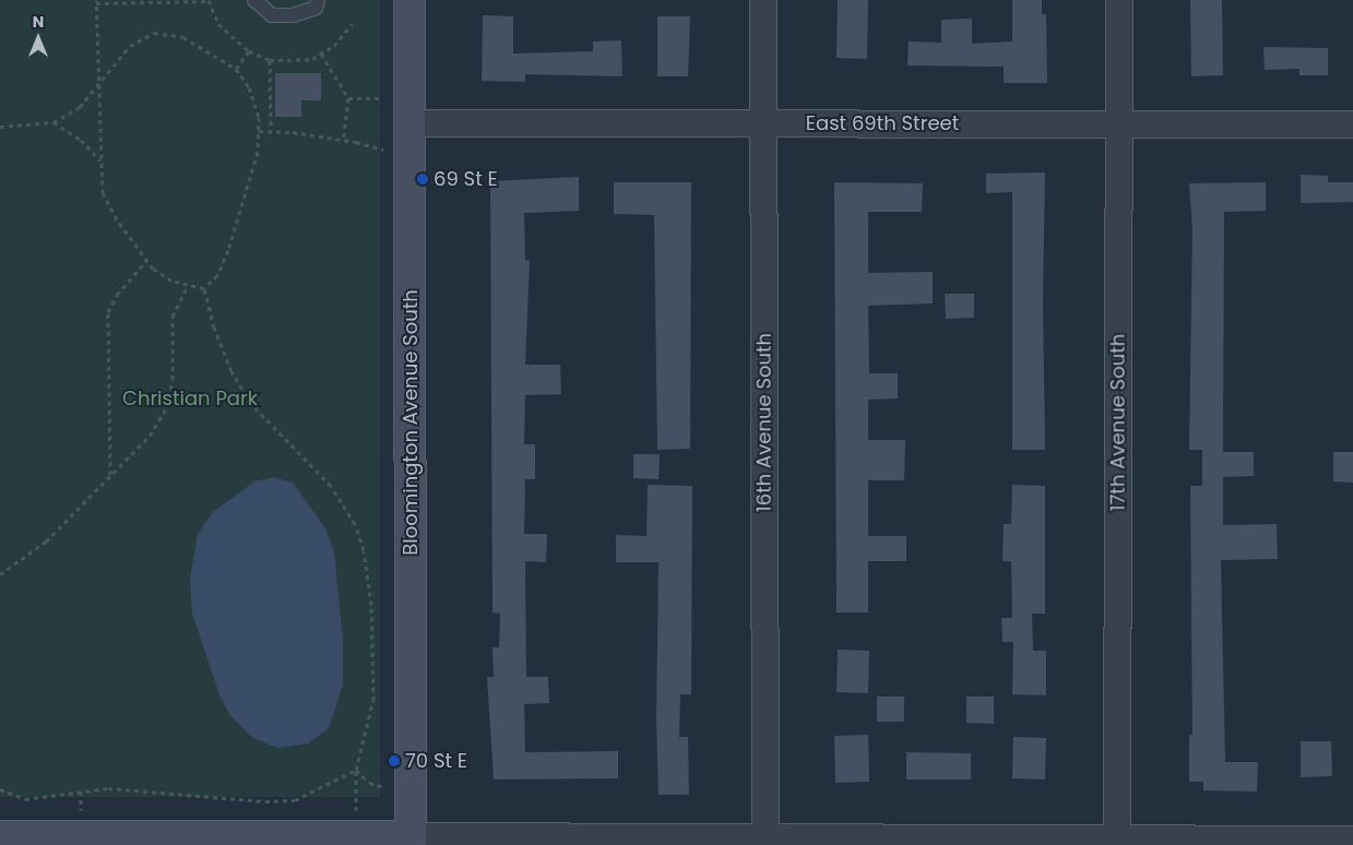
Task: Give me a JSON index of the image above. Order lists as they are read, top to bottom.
{
  "streets": {
    "street": [
      "East 69th Street",
      "Bloomington Avenue South",
      "16th Avenue South",
      "17th Avenue South"
    ]
  },
  "crossings": [
    ["East 69th Street", "Bloomington Avenue South"],
    ["East 69th Street", "16th Avenue South"],
    ["East 69th Street", "17th Avenue South"]
  ],
  "parks": ["Christian Park"],
  "places": ["69 St E", "70 St E"],
  "north": "top"
}
